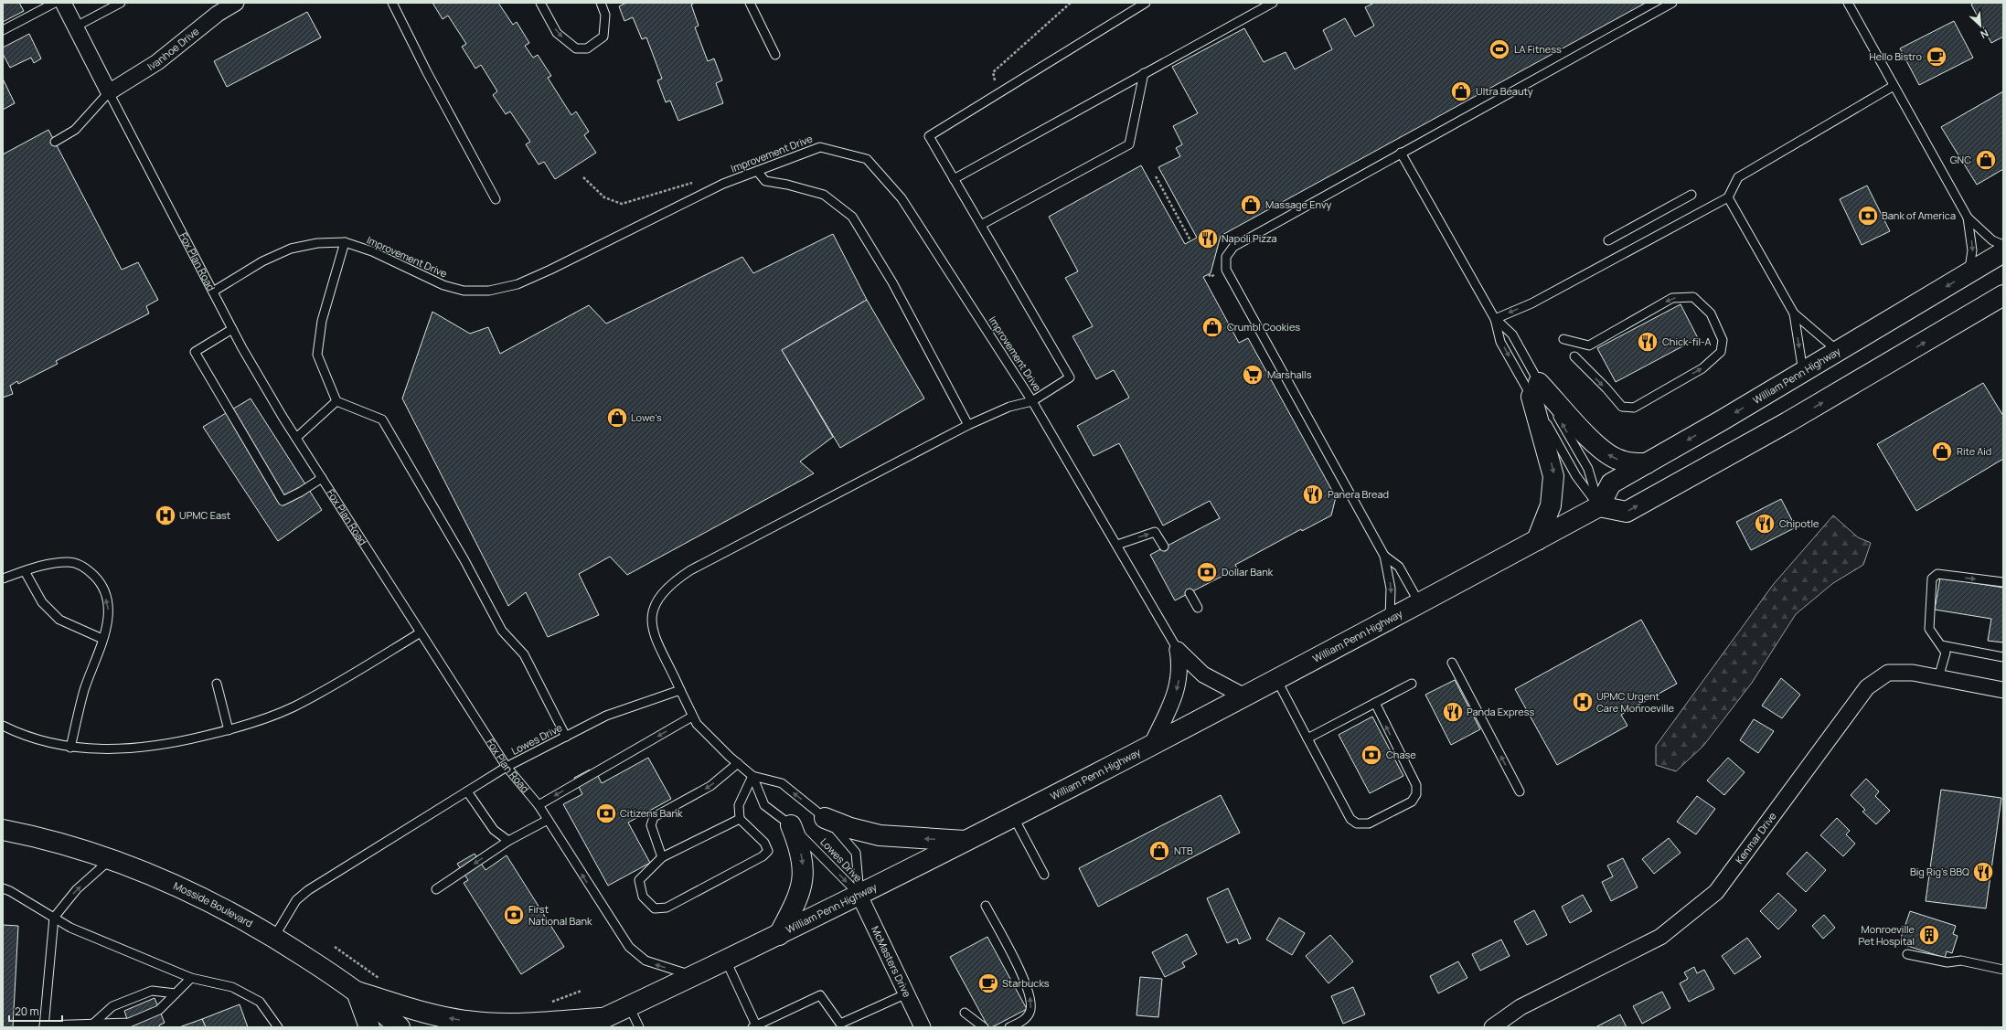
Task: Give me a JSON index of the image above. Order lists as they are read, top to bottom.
{
  "streets": {
    "main road": ["William Penn Highway", "Mosside Boulevard"],
    "street": [
      "Ivanhoe Drive",
      "Fox Plan Road",
      "Kenmar Drive",
      "McMasters Drive"
    ],
    "lane": ["Improvement Drive", "Lowes Drive"]
  },
  "crossings": [
    ["Ivanhoe Drive", "Fox Plan Road"],
    ["Improvement Drive", "Fox Plan Road"],
    ["Fox Plan Road", "William Penn Highway"],
    ["Fox Plan Road", "Lowes Drive"],
    ["William Penn Highway", "Lowes Drive"],
    ["William Penn Highway", "McMasters Drive"],
    ["Lowes Drive", "Mosside Boulevard"],
    ["Lowes Drive", "McMasters Drive"]
  ],
  "places": {
    "sports": ["LA Fitness"],
    "cafe": ["Hello Bistro", "Starbucks"],
    "shop": [
      "Ultra Beauty",
      "GNC",
      "Massage Envy",
      "Crumbl Cookies",
      "Lowe's",
      "Rite Aid",
      "NTB"
    ],
    "bank": [
      "Bank of America",
      "Dollar Bank",
      "Chase",
      "Citizens Bank",
      "First National Bank"
    ],
    "restaurant": [
      "Napoli Pizza",
      "Chick-fil-A",
      "Panera Bread",
      "Chipotle",
      "Panda Express",
      "Big Rig’s BBQ"
    ],
    "supermarket": ["Marshalls"],
    "hospital": ["UPMC East", "UPMC Urgent Care Monroeville"],
    "building": ["Monroeville Pet Hospital"]
  },
  "scale_bar": "20 m",
  "north": "bottom right"
}
